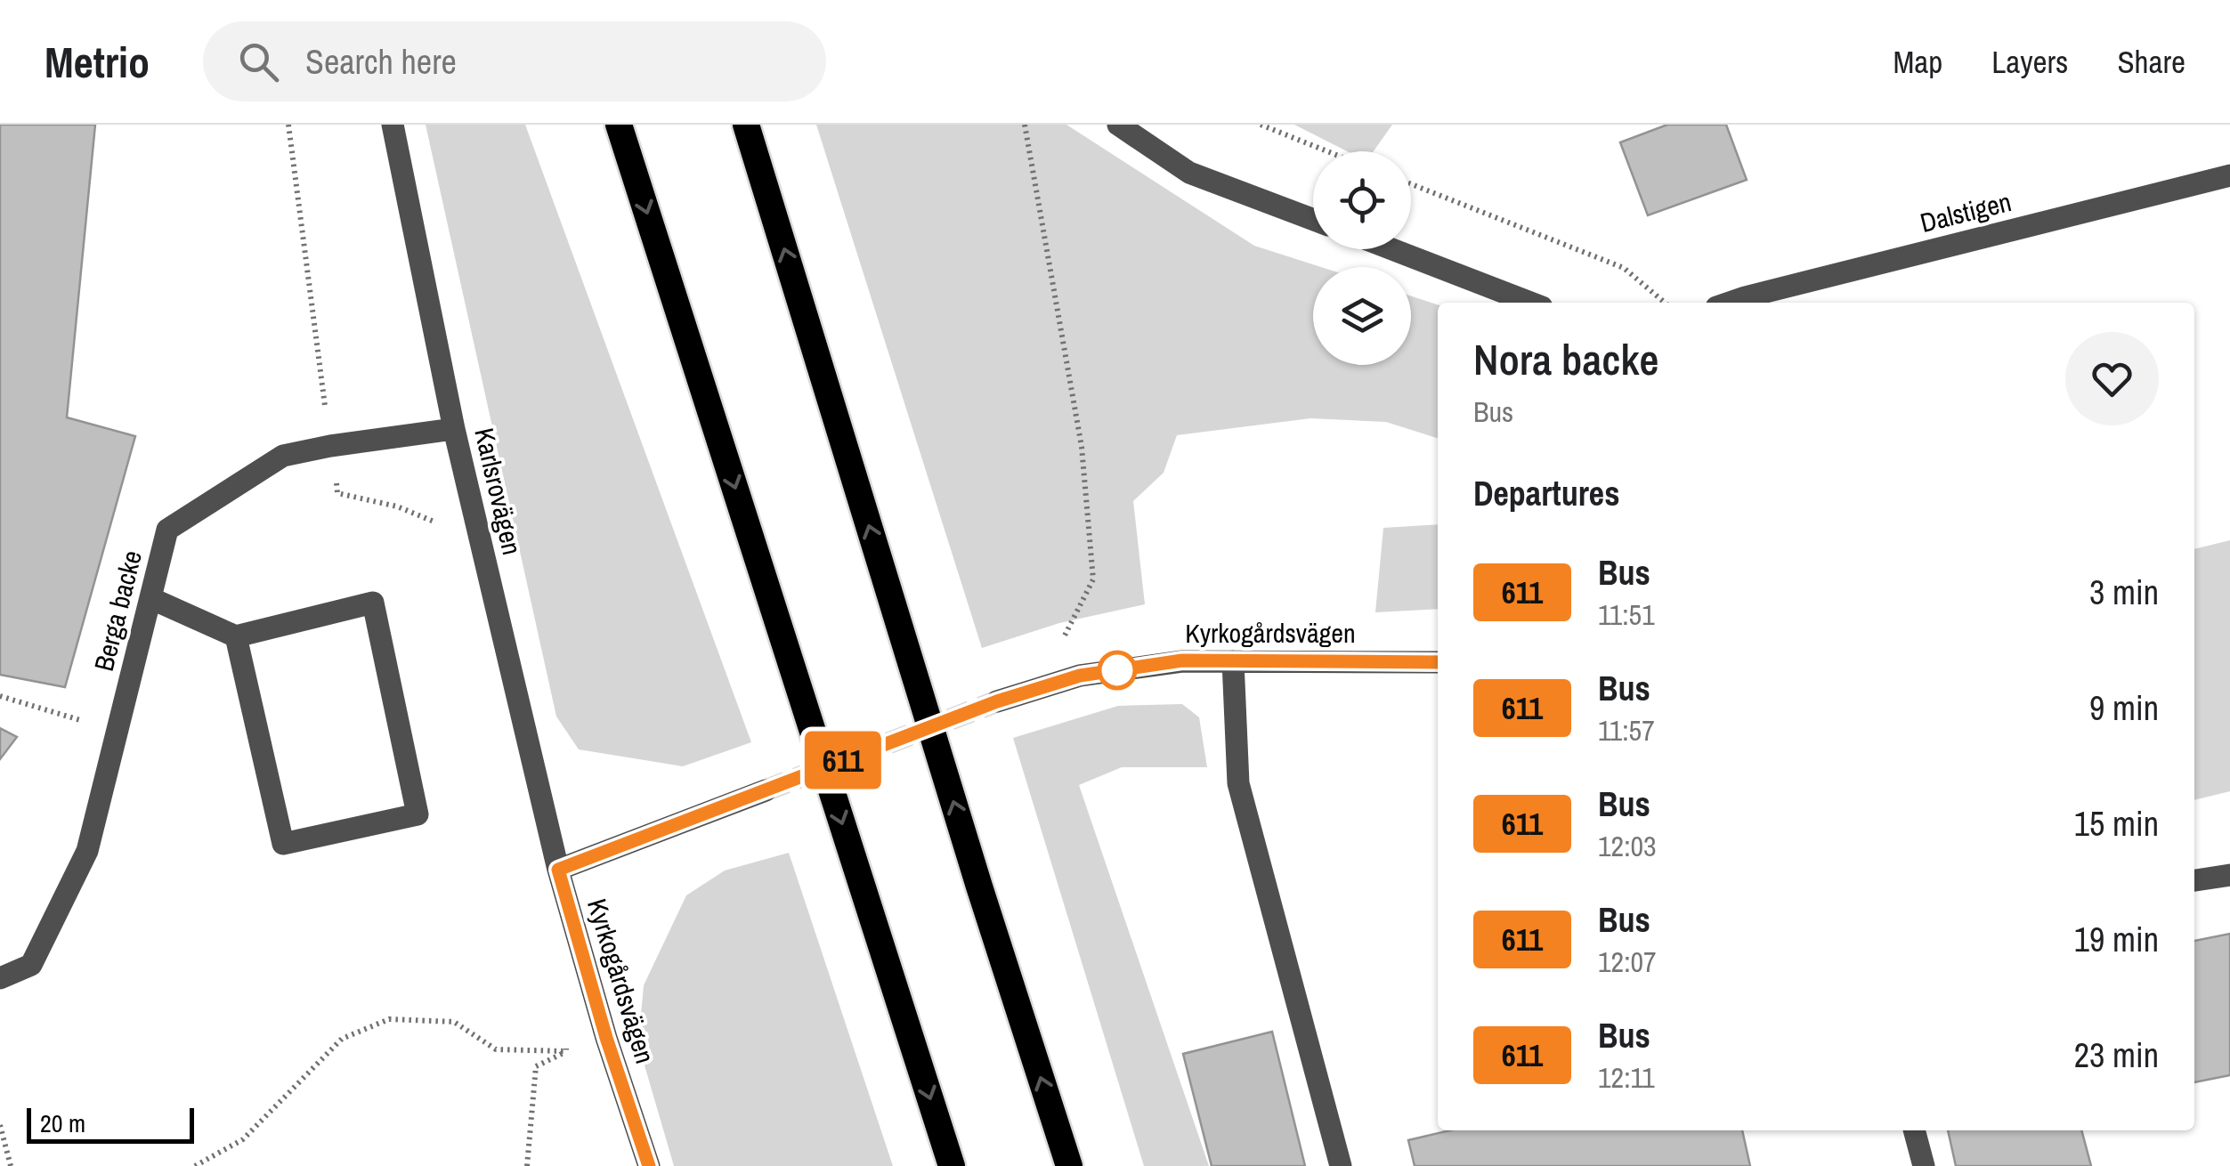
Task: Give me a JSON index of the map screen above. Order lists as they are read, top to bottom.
{
  "streets": {
    "street": [
      "Dalstigen",
      "Karlsrovägen",
      "Berga backe",
      "Kyrkogårdsvägen"
    ]
  },
  "crossings": [
    ["Karlsrovägen", "Berga backe"],
    ["Karlsrovägen", "Kyrkogårdsvägen"]
  ],
  "lines": ["bus line 611"],
  "scale_bar": "20 m",
  "page": {
    "header": "Metrio",
    "search": "Search here",
    "nav": ["Map", "Layers", "Share"],
    "on_map": "611",
    "heading": [
      ["Nora backe", "Bus"],
      "Departures"
    ],
    "list": [
      {
        "mark": "611",
        "name": "Bus",
        "note": "11:51",
        "value": "3 min"
      },
      {
        "mark": "611",
        "name": "Bus",
        "note": "11:57",
        "value": "9 min"
      },
      {
        "mark": "611",
        "name": "Bus",
        "note": "12:03",
        "value": "15 min"
      },
      {
        "mark": "611",
        "name": "Bus",
        "note": "12:07",
        "value": "19 min"
      },
      {
        "mark": "611",
        "name": "Bus",
        "note": "12:11",
        "value": "23 min"
      }
    ],
    "scale": "20 m"
  }
}
